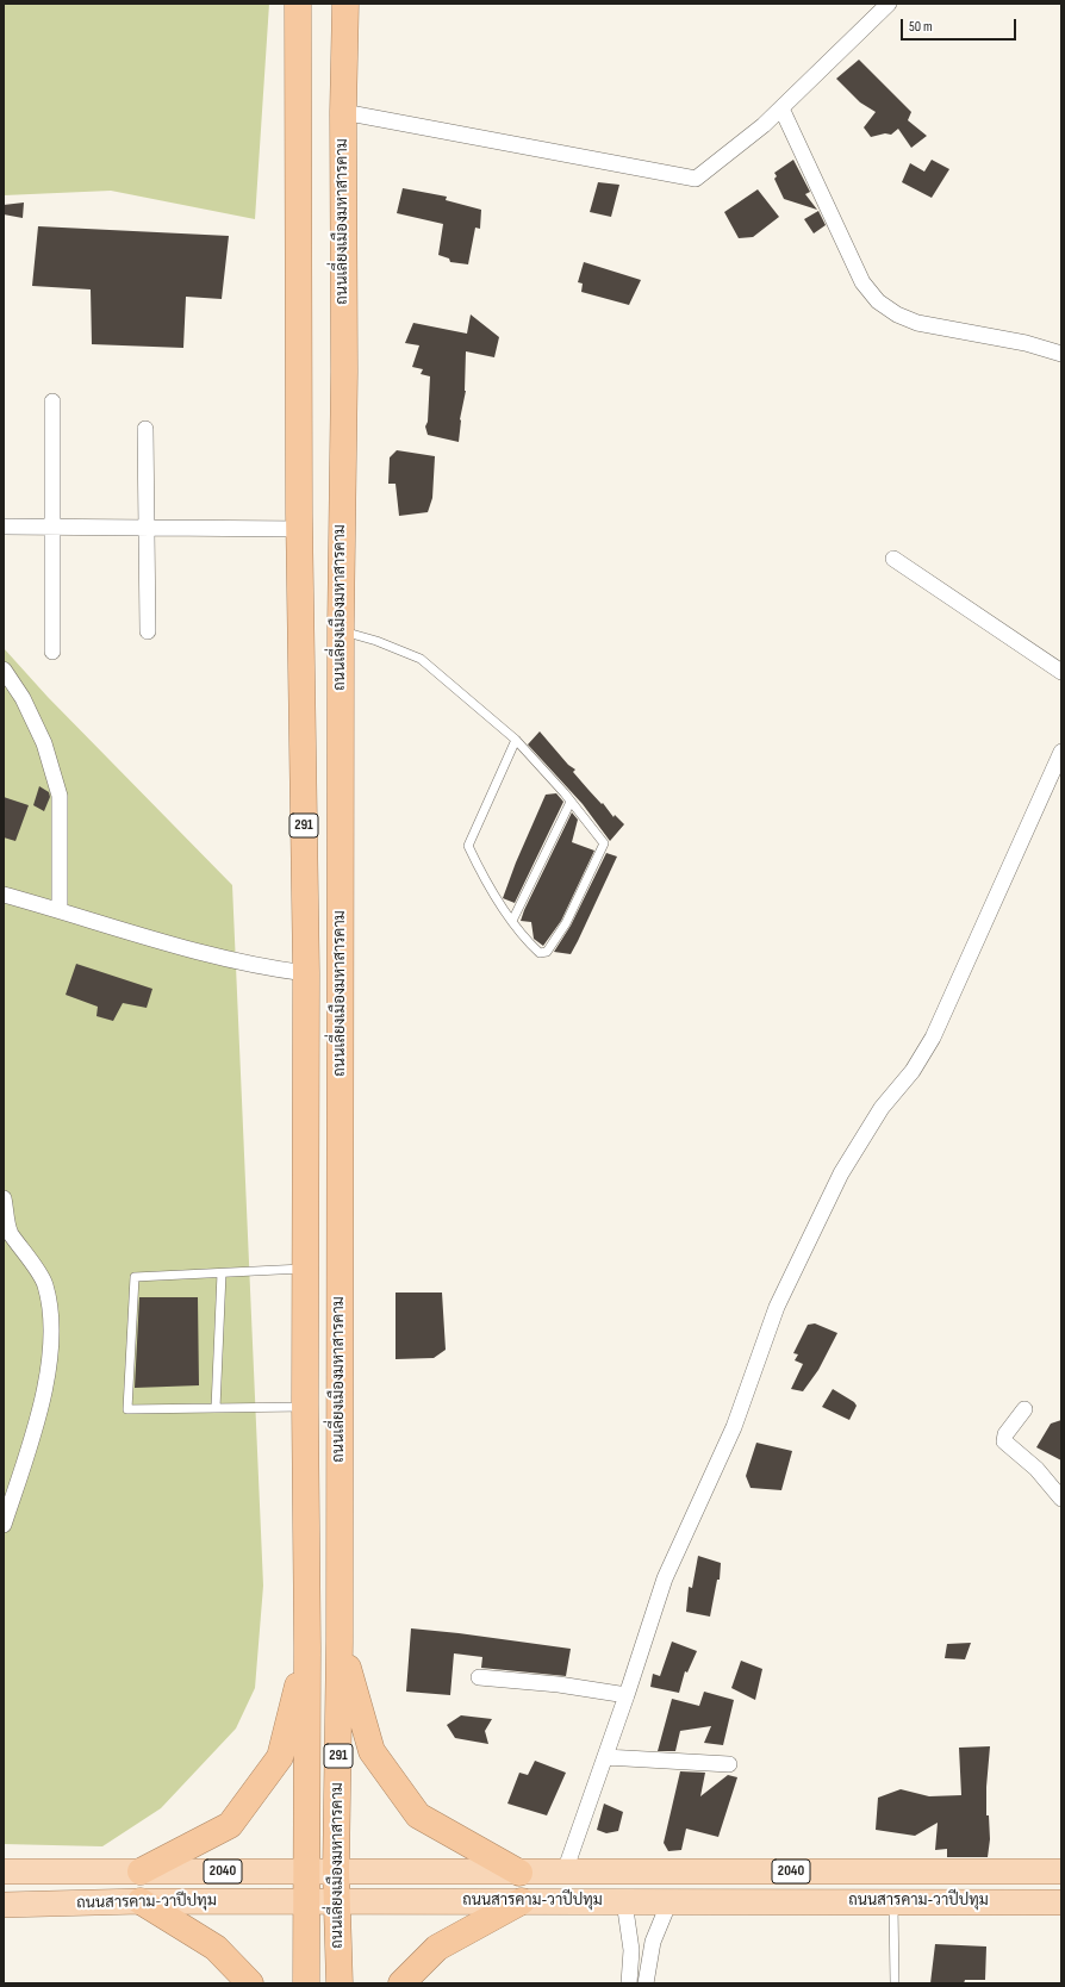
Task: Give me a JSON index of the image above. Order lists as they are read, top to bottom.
{
  "streets": {
    "highway": ["ถนนเลี่ยงเมืองมหาสารคาม", "291"],
    "main road": ["2040", "ถนนสารคาม-วาปีปทุม"]
  },
  "crossings": [
    ["ถนนเลี่ยงเมืองมหาสารคาม", "ถนนสารคาม-วาปีปทุม"]
  ],
  "scale_bar": "50 m"
}
